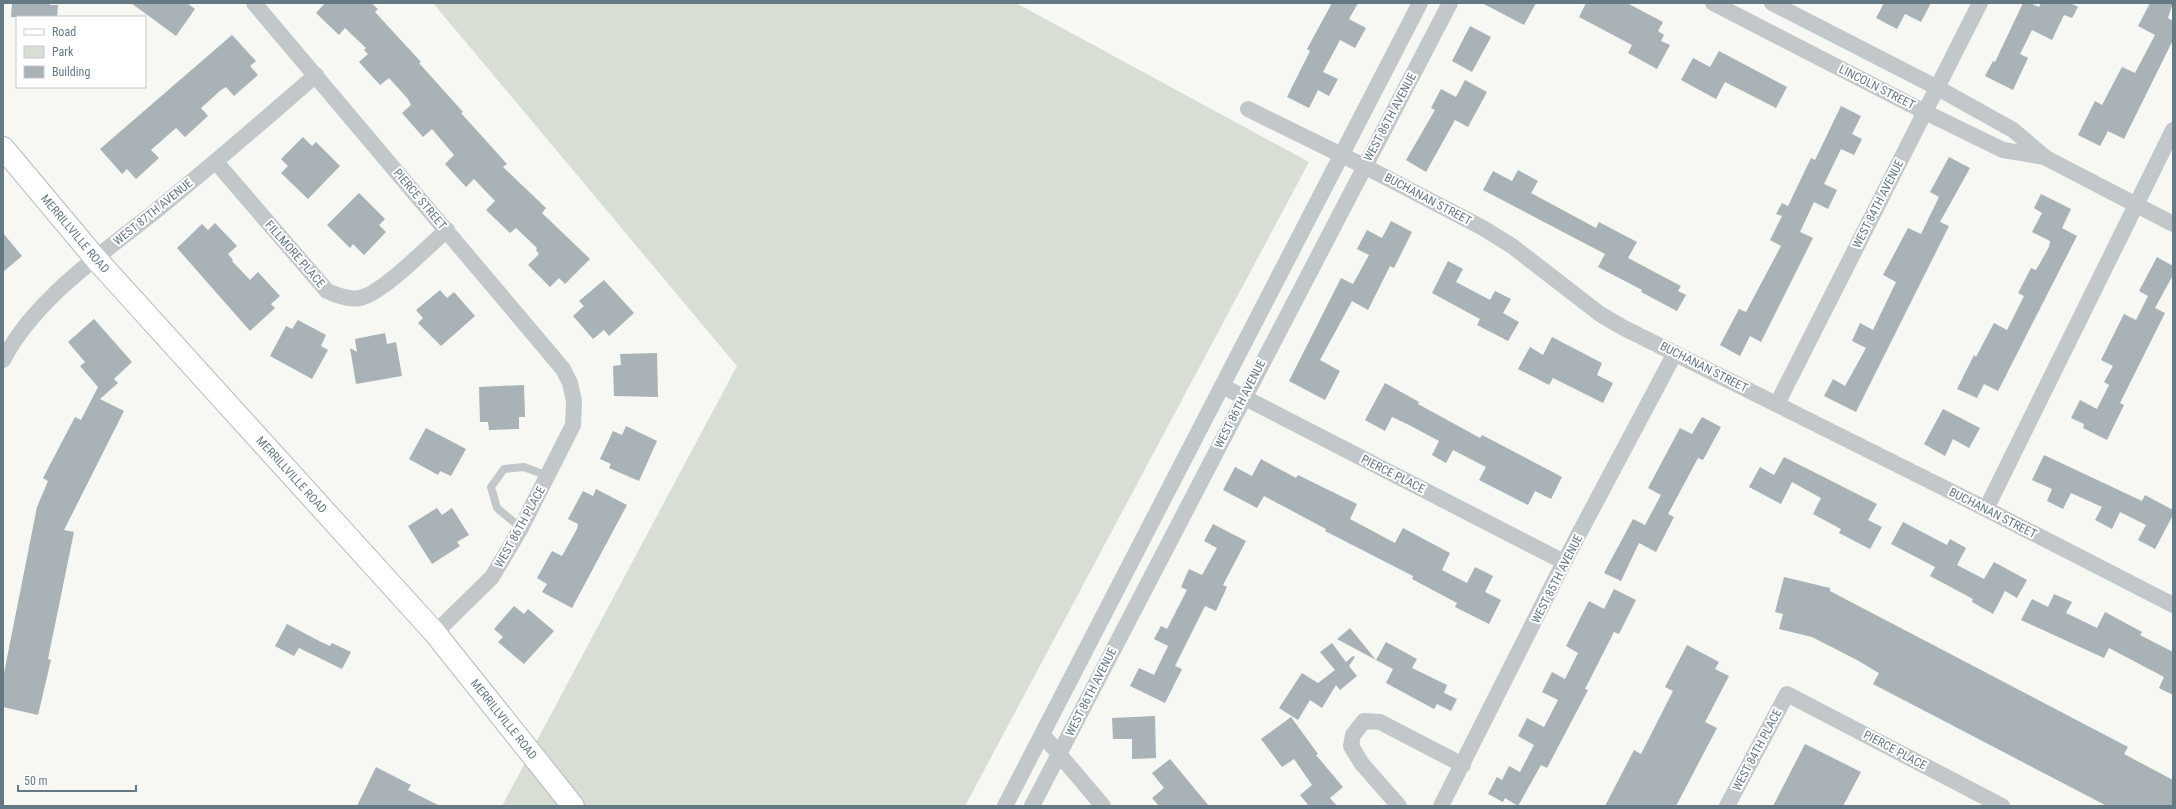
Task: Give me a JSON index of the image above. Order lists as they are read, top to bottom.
{
  "streets": {
    "street": [
      "LINCOLN STREET",
      "WEST 86TH AVENUE",
      "PIERCE STREET",
      "BUCHANAN STREET",
      "WEST 84TH AVENUE",
      "WEST 87TH AVENUE",
      "MERRILLVILLE ROAD",
      "FILLMORE PLACE",
      "PIERCE PLACE",
      "WEST 86TH PLACE",
      "WEST 85TH AVENUE",
      "WEST 84TH PLACE"
    ]
  },
  "crossings": [
    ["LINCOLN STREET", "WEST 84TH AVENUE"],
    ["WEST 86TH AVENUE", "BUCHANAN STREET"],
    ["WEST 86TH AVENUE", "PIERCE PLACE"],
    ["PIERCE STREET", "WEST 87TH AVENUE"],
    ["PIERCE STREET", "FILLMORE PLACE"],
    ["PIERCE STREET", "WEST 86TH PLACE"],
    ["BUCHANAN STREET", "WEST 84TH AVENUE"],
    ["BUCHANAN STREET", "WEST 85TH AVENUE"],
    ["WEST 87TH AVENUE", "MERRILLVILLE ROAD"],
    ["WEST 87TH AVENUE", "FILLMORE PLACE"],
    ["MERRILLVILLE ROAD", "WEST 86TH PLACE"],
    ["PIERCE PLACE", "WEST 85TH AVENUE"],
    ["PIERCE PLACE", "WEST 84TH PLACE"]
  ],
  "legend": ["Road", "Park", "Building"],
  "scale_bar": "50 m"
}
